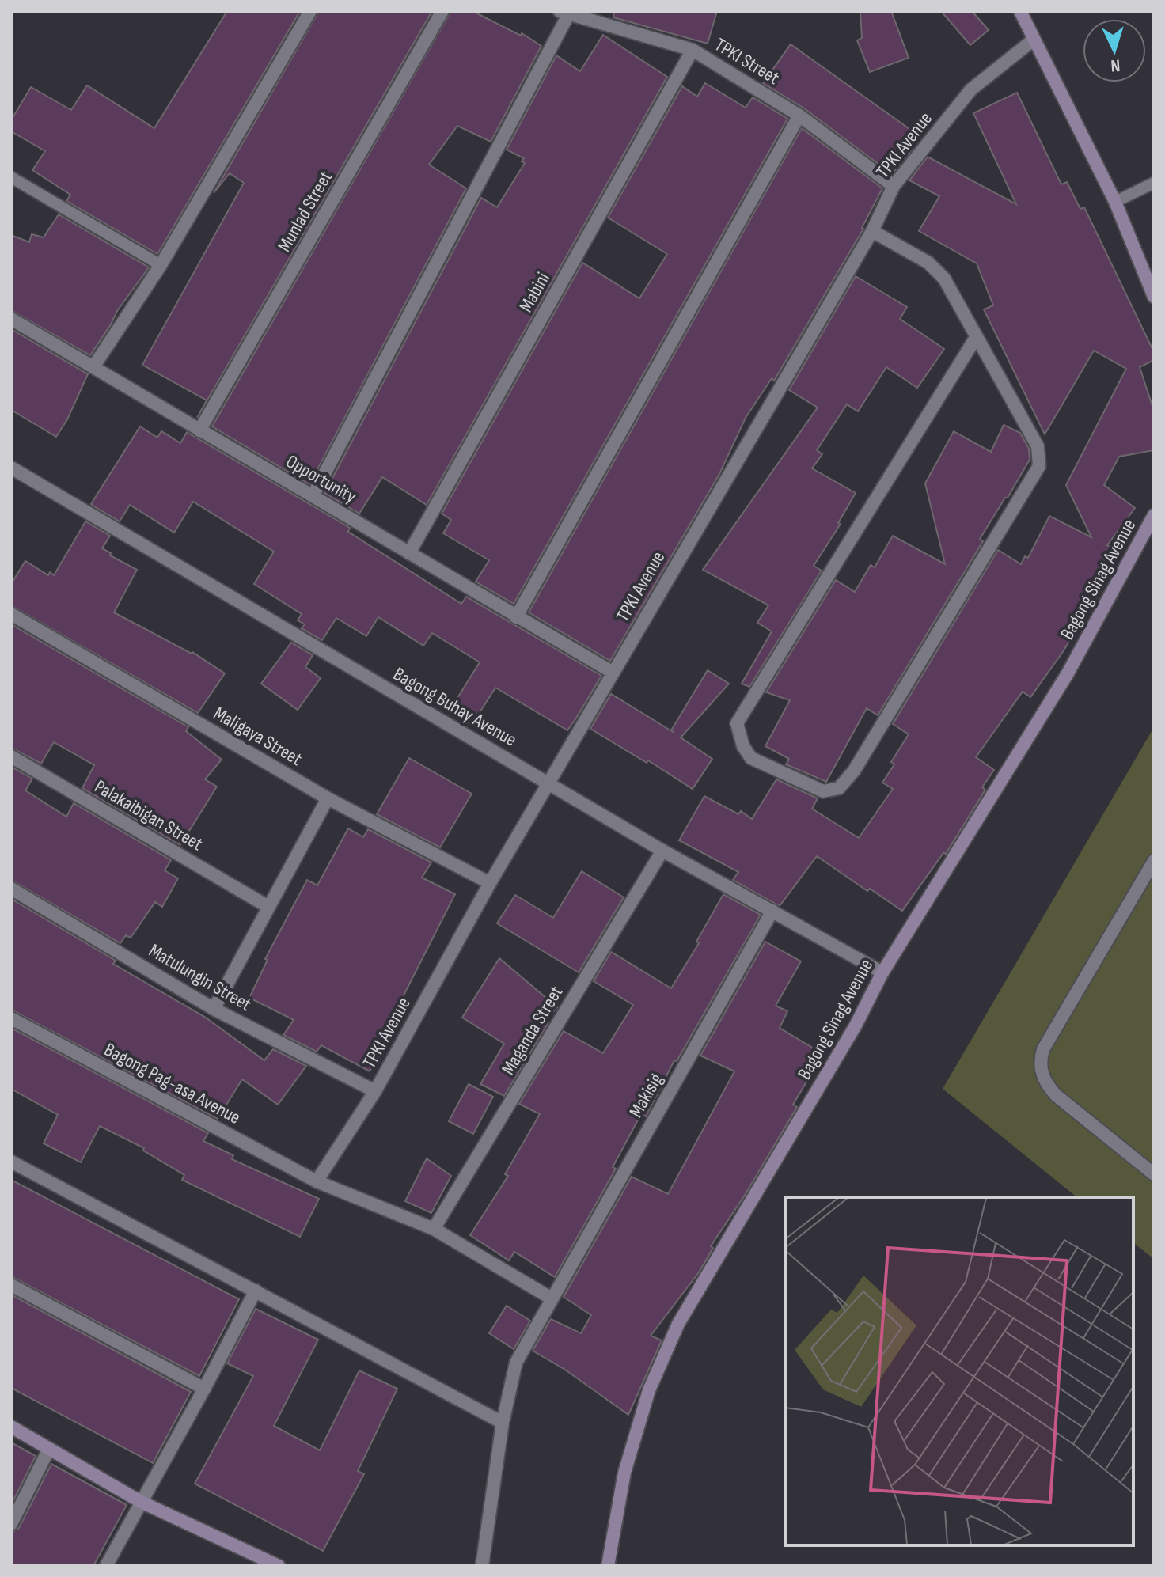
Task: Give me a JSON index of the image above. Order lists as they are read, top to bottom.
{
  "streets": {
    "street": [
      "TPKI Street",
      "TPKI Avenue",
      "Munlad Street",
      "Mabini",
      "Opportunity",
      "Bagong Sinag Avenue",
      "Bagong Buhay Avenue",
      "Maligaya Street",
      "Palakaibigan Street",
      "Matulungin Street",
      "Maganda Street",
      "Bagong Pag-asa Avenue",
      "Makisig"
    ]
  },
  "crossings": [
    ["TPKI Street", "TPKI Avenue"],
    ["TPKI Street", "Mabini"],
    ["TPKI Avenue", "Opportunity"],
    ["TPKI Avenue", "Bagong Buhay Avenue"],
    ["TPKI Avenue", "Maligaya Street"],
    ["TPKI Avenue", "Matulungin Street"],
    ["TPKI Avenue", "Bagong Pag-asa Avenue"],
    ["Munlad Street", "Opportunity"],
    ["Mabini", "Opportunity"],
    ["Bagong Sinag Avenue", "Bagong Buhay Avenue"],
    ["Bagong Buhay Avenue", "Maganda Street"],
    ["Bagong Buhay Avenue", "Makisig"],
    ["Maganda Street", "Bagong Pag-asa Avenue"],
    ["Bagong Pag-asa Avenue", "Makisig"]
  ],
  "north": "bottom"
}
